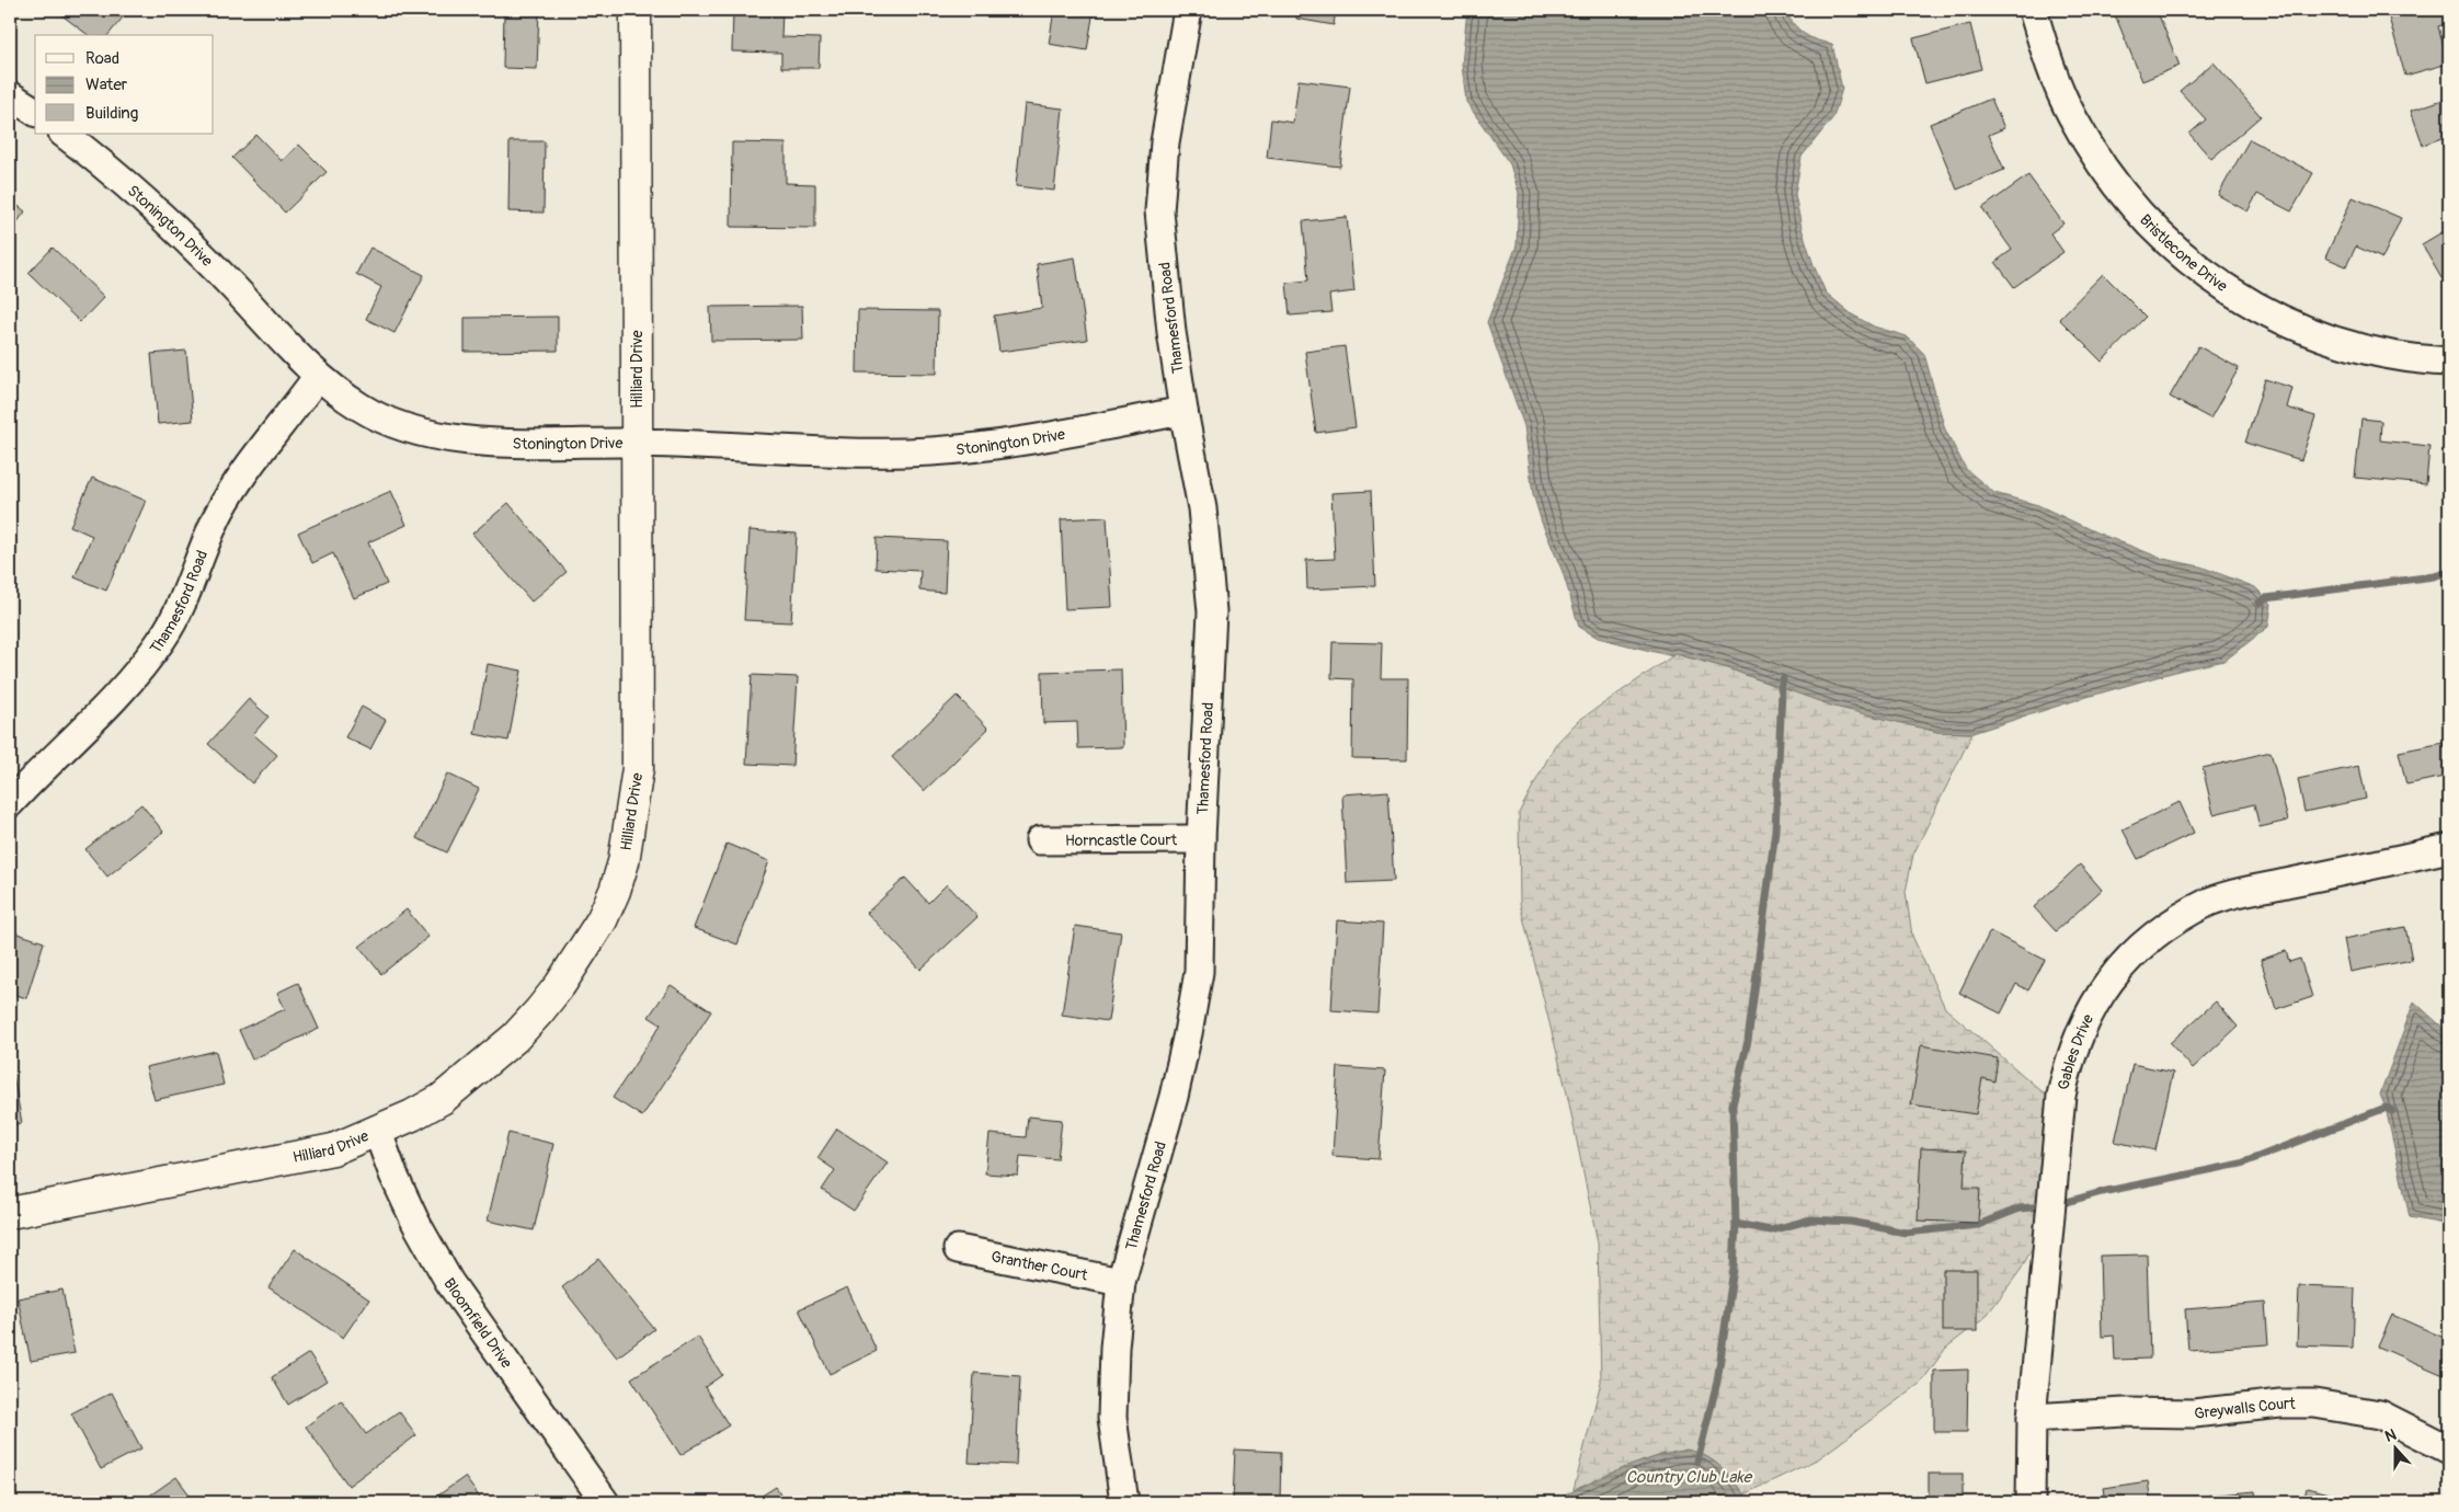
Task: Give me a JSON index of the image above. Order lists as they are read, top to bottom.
{
  "streets": {
    "street": [
      "Stonington Drive",
      "Bristlecone Drive",
      "Thamesford Road",
      "Hilliard Drive",
      "Horncastle Court",
      "Gables Drive",
      "Granther Court",
      "Bloomfield Drive",
      "Greywalls Court"
    ]
  },
  "crossings": [
    ["Stonington Drive", "Thamesford Road"],
    ["Stonington Drive", "Hilliard Drive"],
    ["Thamesford Road", "Horncastle Court"],
    ["Thamesford Road", "Granther Court"],
    ["Hilliard Drive", "Bloomfield Drive"],
    ["Gables Drive", "Greywalls Court"]
  ],
  "water": ["Country Club Lake"],
  "legend": ["Road", "Water", "Building"],
  "north": "top"
}
